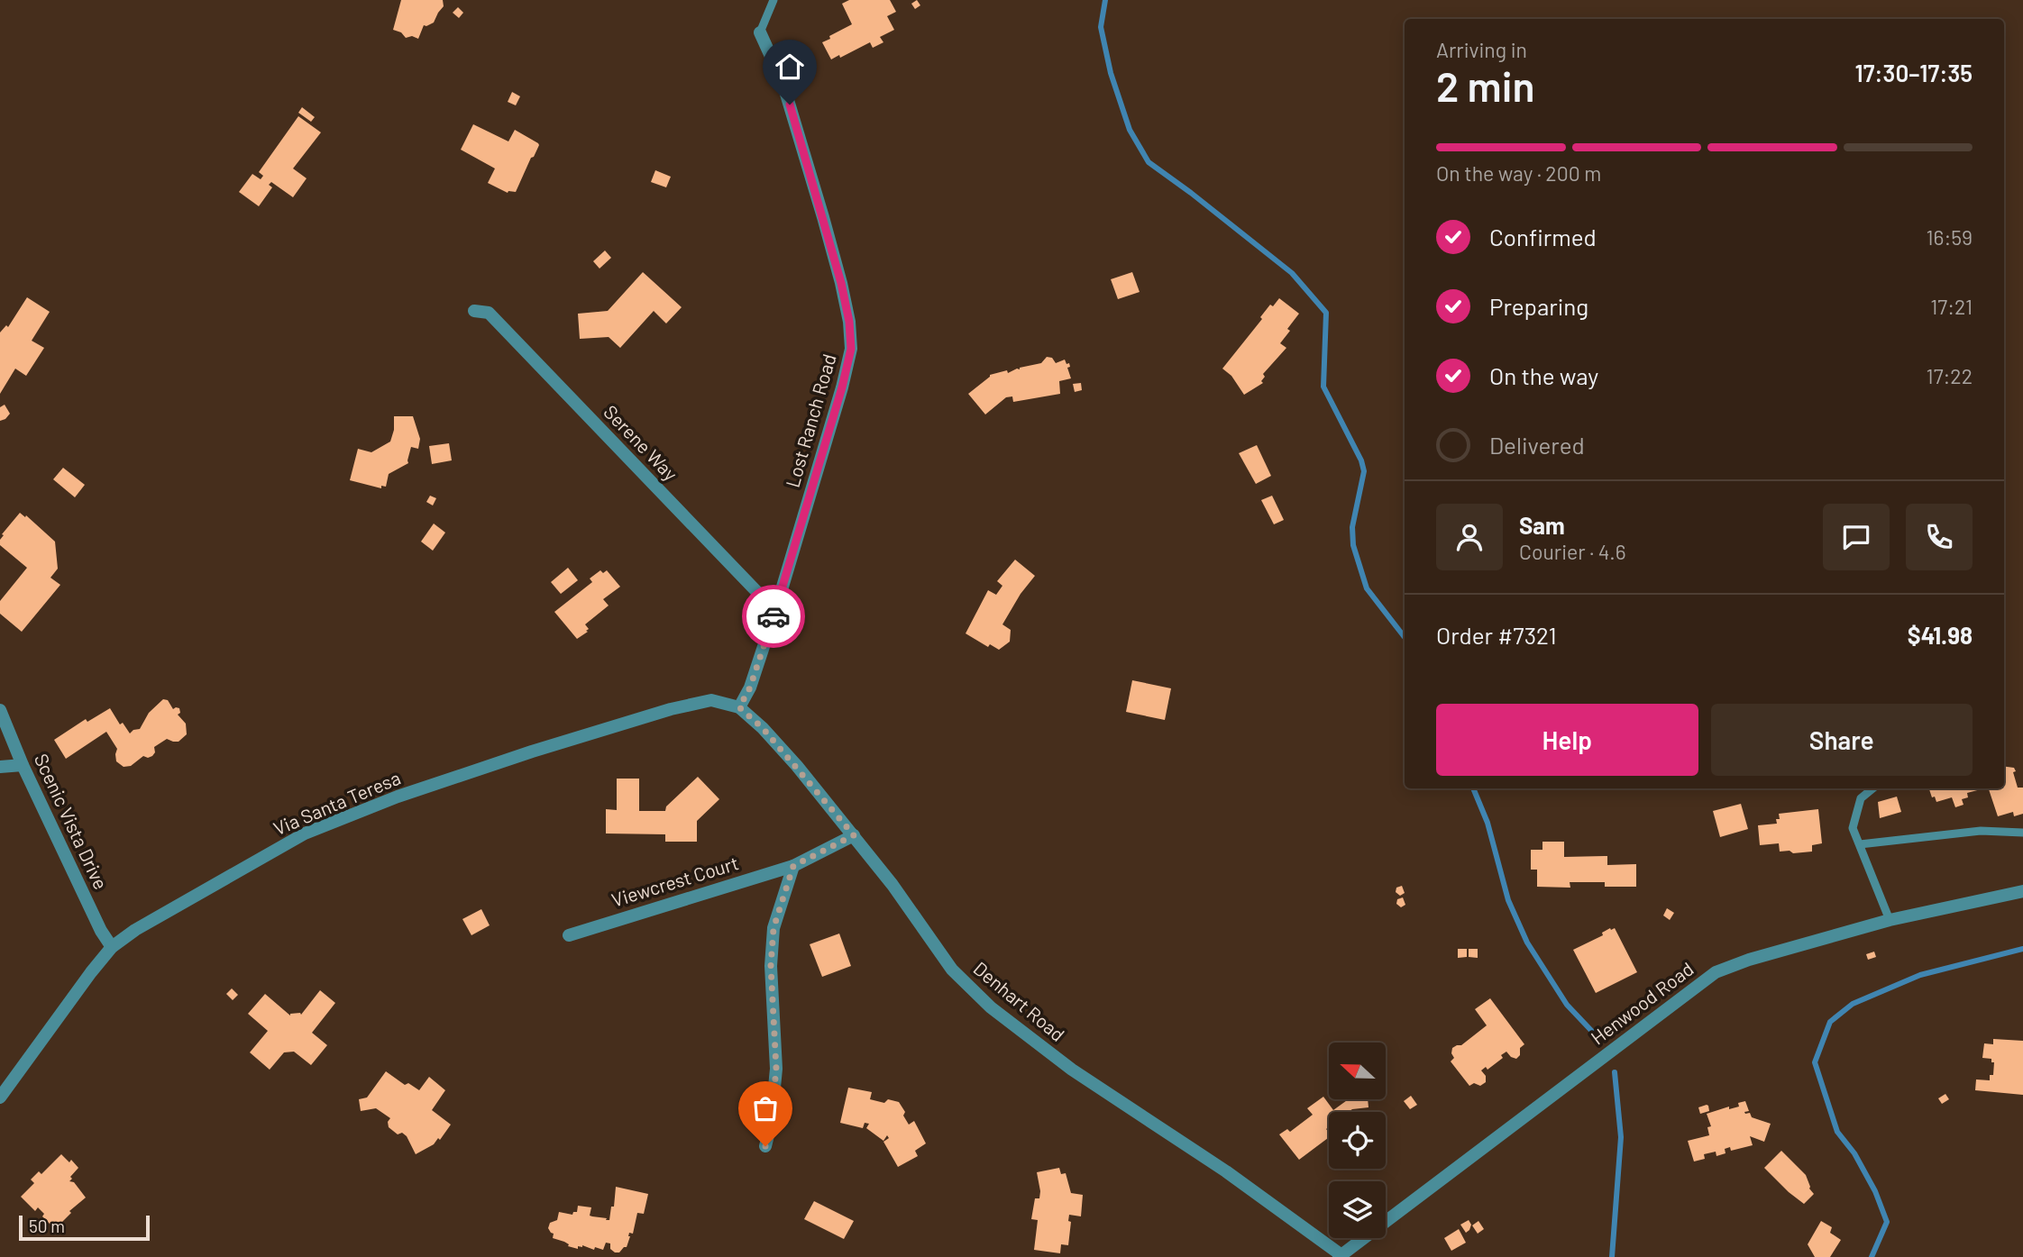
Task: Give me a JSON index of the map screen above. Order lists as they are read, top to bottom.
{
  "streets": {
    "street": [
      "Lost Ranch Road",
      "Serene Way",
      "Via Santa Teresa",
      "Scenic Vista Drive",
      "Viewcrest Court",
      "Denhart Road",
      "Henwood Road"
    ]
  },
  "crossings": [
    ["Lost Ranch Road", "Serene Way"],
    ["Lost Ranch Road", "Via Santa Teresa"],
    ["Lost Ranch Road", "Denhart Road"],
    ["Via Santa Teresa", "Scenic Vista Drive"],
    ["Via Santa Teresa", "Denhart Road"],
    ["Viewcrest Court", "Denhart Road"],
    ["Denhart Road", "Henwood Road"]
  ],
  "scale_bar": "50 m",
  "north": "left",
  "page": {
    "heading": ["2 min", "Arriving in", "17:30–17:35"],
    "panel": [
      "Sam",
      "Courier · 4.6",
      "Order #7321",
      "$41.98"
    ],
    "bar": "On the way · 200 m",
    "list": [
      ["Confirmed", "16:59"],
      ["Preparing", "17:21"],
      ["On the way", "17:22"],
      "Delivered"
    ],
    "buttons": ["Help", "Share"],
    "scale": "50 m"
  }
}
